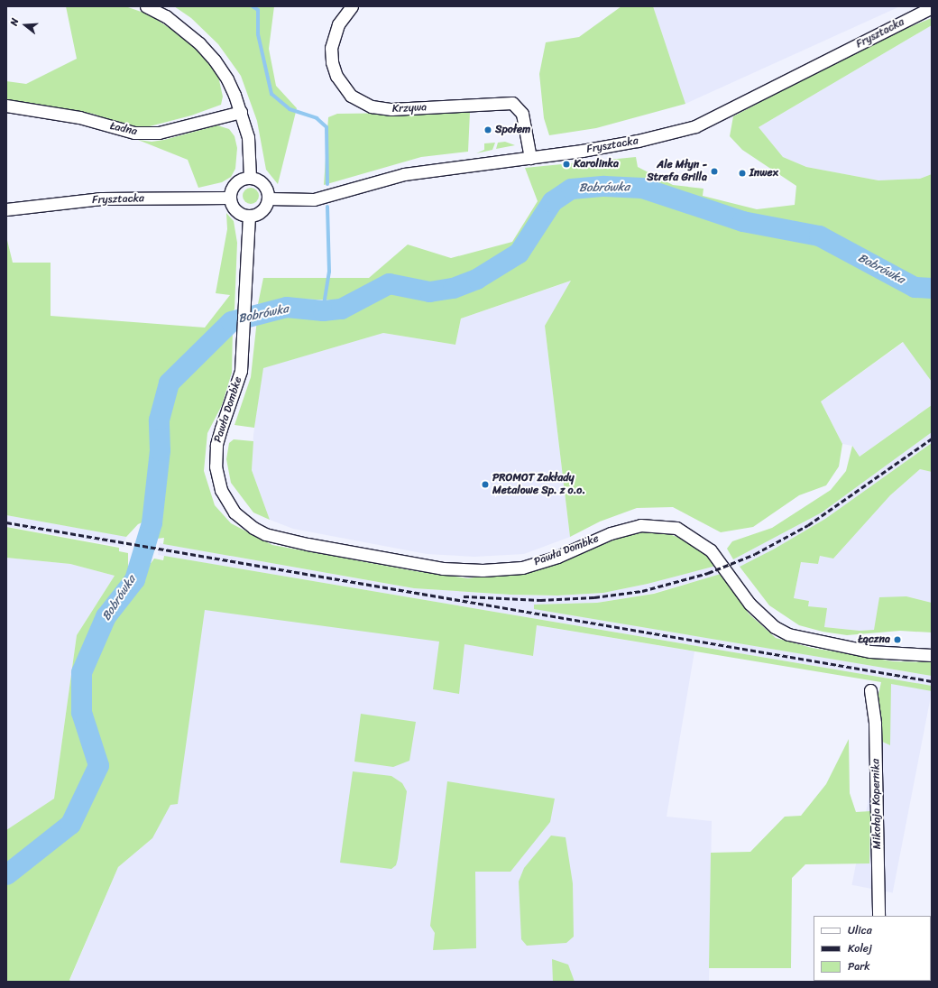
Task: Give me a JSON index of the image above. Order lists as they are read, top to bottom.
{
  "streets": {
    "street": [
      "Frysztacka",
      "Krzywa",
      "Ładna",
      "Pawła Dombke",
      "Mikołaja Kopernika"
    ]
  },
  "crossings": [
    ["Frysztacka", "Krzywa"],
    ["Frysztacka", "Pawła Dombke"]
  ],
  "water": ["Bobrówka"],
  "places": [
    "Społem",
    "Karolinka",
    "Ale Młyn - Strefa Grilla",
    "Inwex",
    "PROMOT Zakłady Metalowe Sp. z o.o.",
    "Łączna"
  ],
  "legend": ["Ulica", "Kolej", "Park"],
  "north": "left"
}
